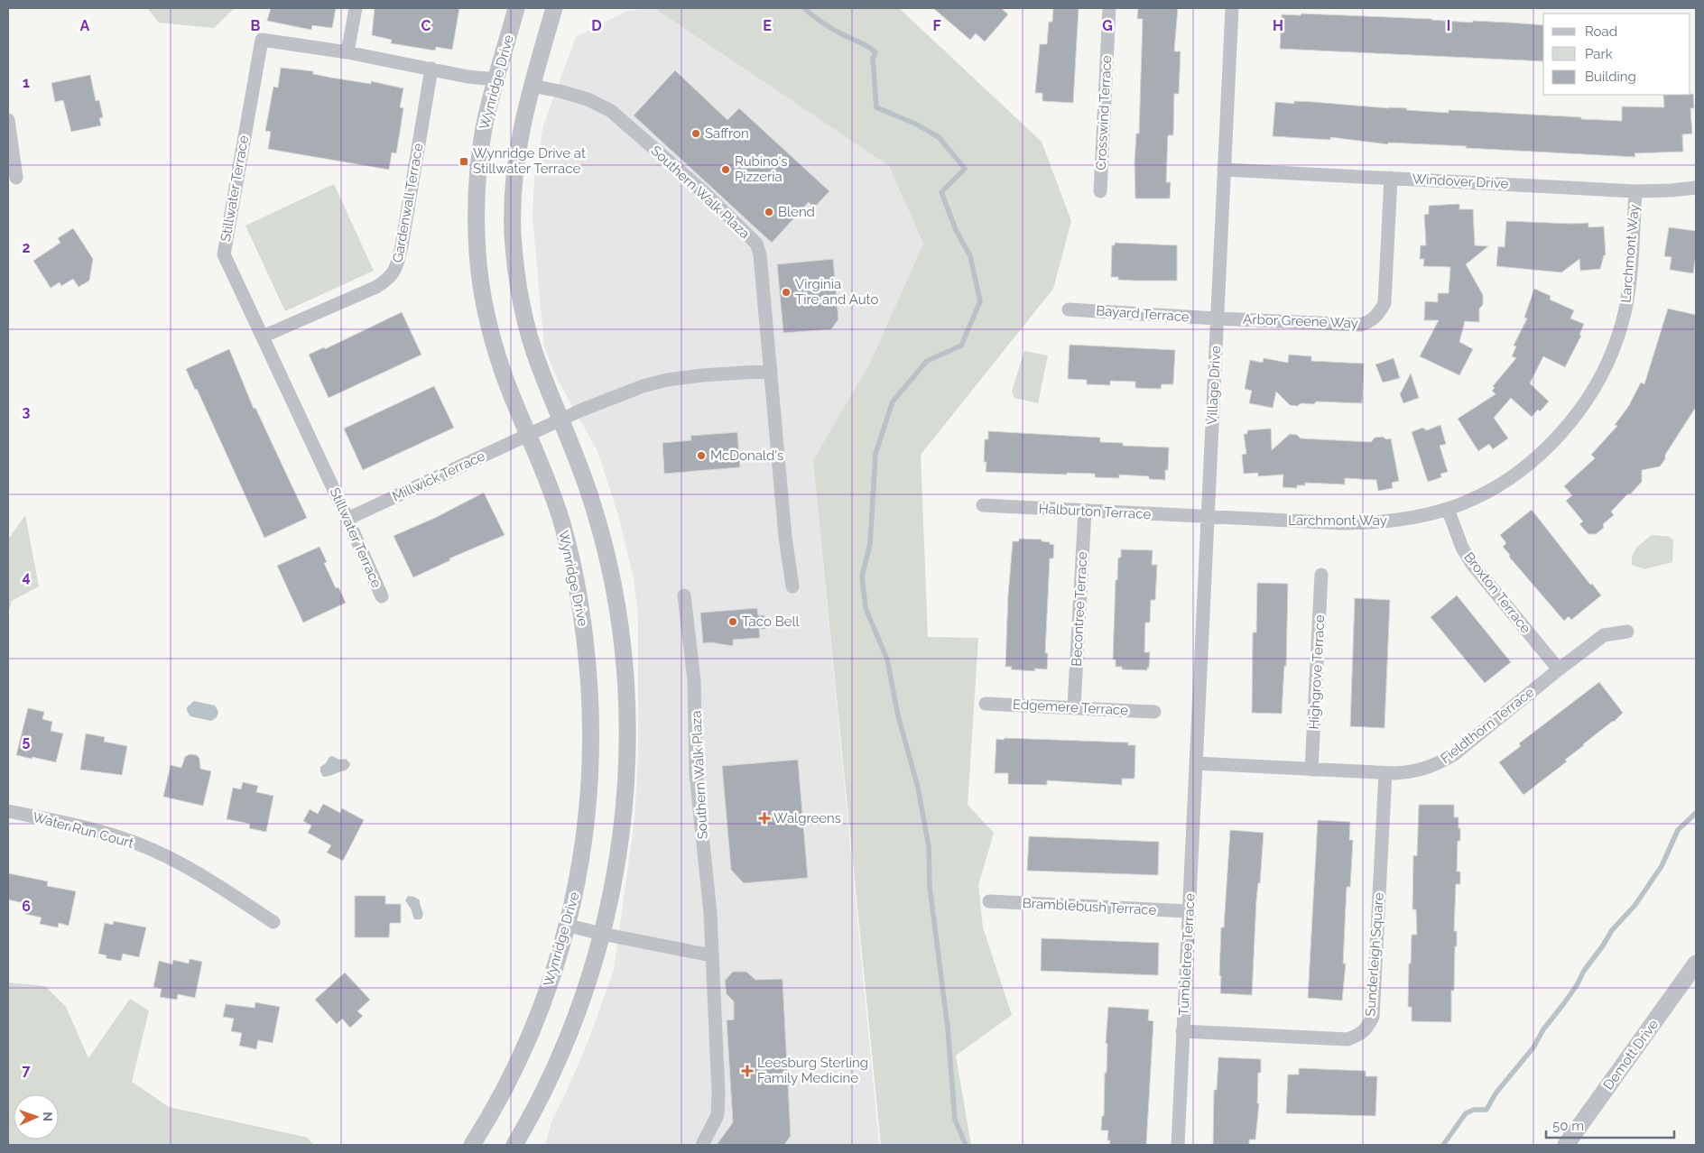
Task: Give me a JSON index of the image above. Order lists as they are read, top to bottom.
{
  "streets": {
    "street": [
      "Wynridge Drive",
      "Crosswind Terrace",
      "Windover Drive",
      "Stillwater Terrace",
      "Southern Walk Plaza",
      "Gardenwall Terrace",
      "Larchmont Way",
      "Bayard Terrace",
      "Arbor Greene Way",
      "Village Drive",
      "Millwick Terrace",
      "Halburton Terrace",
      "Broxton Terrace",
      "Becontree Terrace",
      "Highgrove Terrace",
      "Edgemere Terrace",
      "Fieldthorn Terrace",
      "Water Run Court",
      "Bramblebush Terrace",
      "Tumbletree Terrace",
      "Sunderleigh Square",
      "Demott Drive"
    ]
  },
  "crossings": [
    ["Wynridge Drive", "Stillwater Terrace"],
    ["Wynridge Drive", "Millwick Terrace"],
    ["Windover Drive", "Larchmont Way"],
    ["Windover Drive", "Arbor Greene Way"],
    ["Windover Drive", "Village Drive"],
    ["Stillwater Terrace", "Gardenwall Terrace"],
    ["Stillwater Terrace", "Millwick Terrace"],
    ["Larchmont Way", "Village Drive"],
    ["Larchmont Way", "Halburton Terrace"],
    ["Larchmont Way", "Broxton Terrace"],
    ["Bayard Terrace", "Arbor Greene Way"],
    ["Bayard Terrace", "Village Drive"],
    ["Arbor Greene Way", "Village Drive"],
    ["Village Drive", "Halburton Terrace"],
    ["Village Drive", "Fieldthorn Terrace"],
    ["Village Drive", "Tumbletree Terrace"],
    ["Halburton Terrace", "Becontree Terrace"],
    ["Broxton Terrace", "Fieldthorn Terrace"],
    ["Becontree Terrace", "Edgemere Terrace"],
    ["Highgrove Terrace", "Fieldthorn Terrace"],
    ["Fieldthorn Terrace", "Tumbletree Terrace"],
    ["Fieldthorn Terrace", "Sunderleigh Square"],
    ["Bramblebush Terrace", "Tumbletree Terrace"],
    ["Tumbletree Terrace", "Sunderleigh Square"]
  ],
  "places": {
    "other": [
      "Saffron",
      "Rubino's Pizzeria",
      "Blend",
      "Virginia Tire and Auto",
      "McDonald's",
      "Taco Bell"
    ],
    "transit": ["Wynridge Drive at Stillwater Terrace"],
    "health": ["Walgreens", "Leesburg Sterling Family Medicine"]
  },
  "legend": ["Road", "Park", "Building"],
  "scale_bar": "50 m",
  "north": "right",
  "grid": {
    "columns": [
      "A",
      "B",
      "C",
      "D",
      "E",
      "F",
      "G",
      "H",
      "I"
    ],
    "rows": [
      "1",
      "2",
      "3",
      "4",
      "5",
      "6",
      "7"
    ]
  }
}
